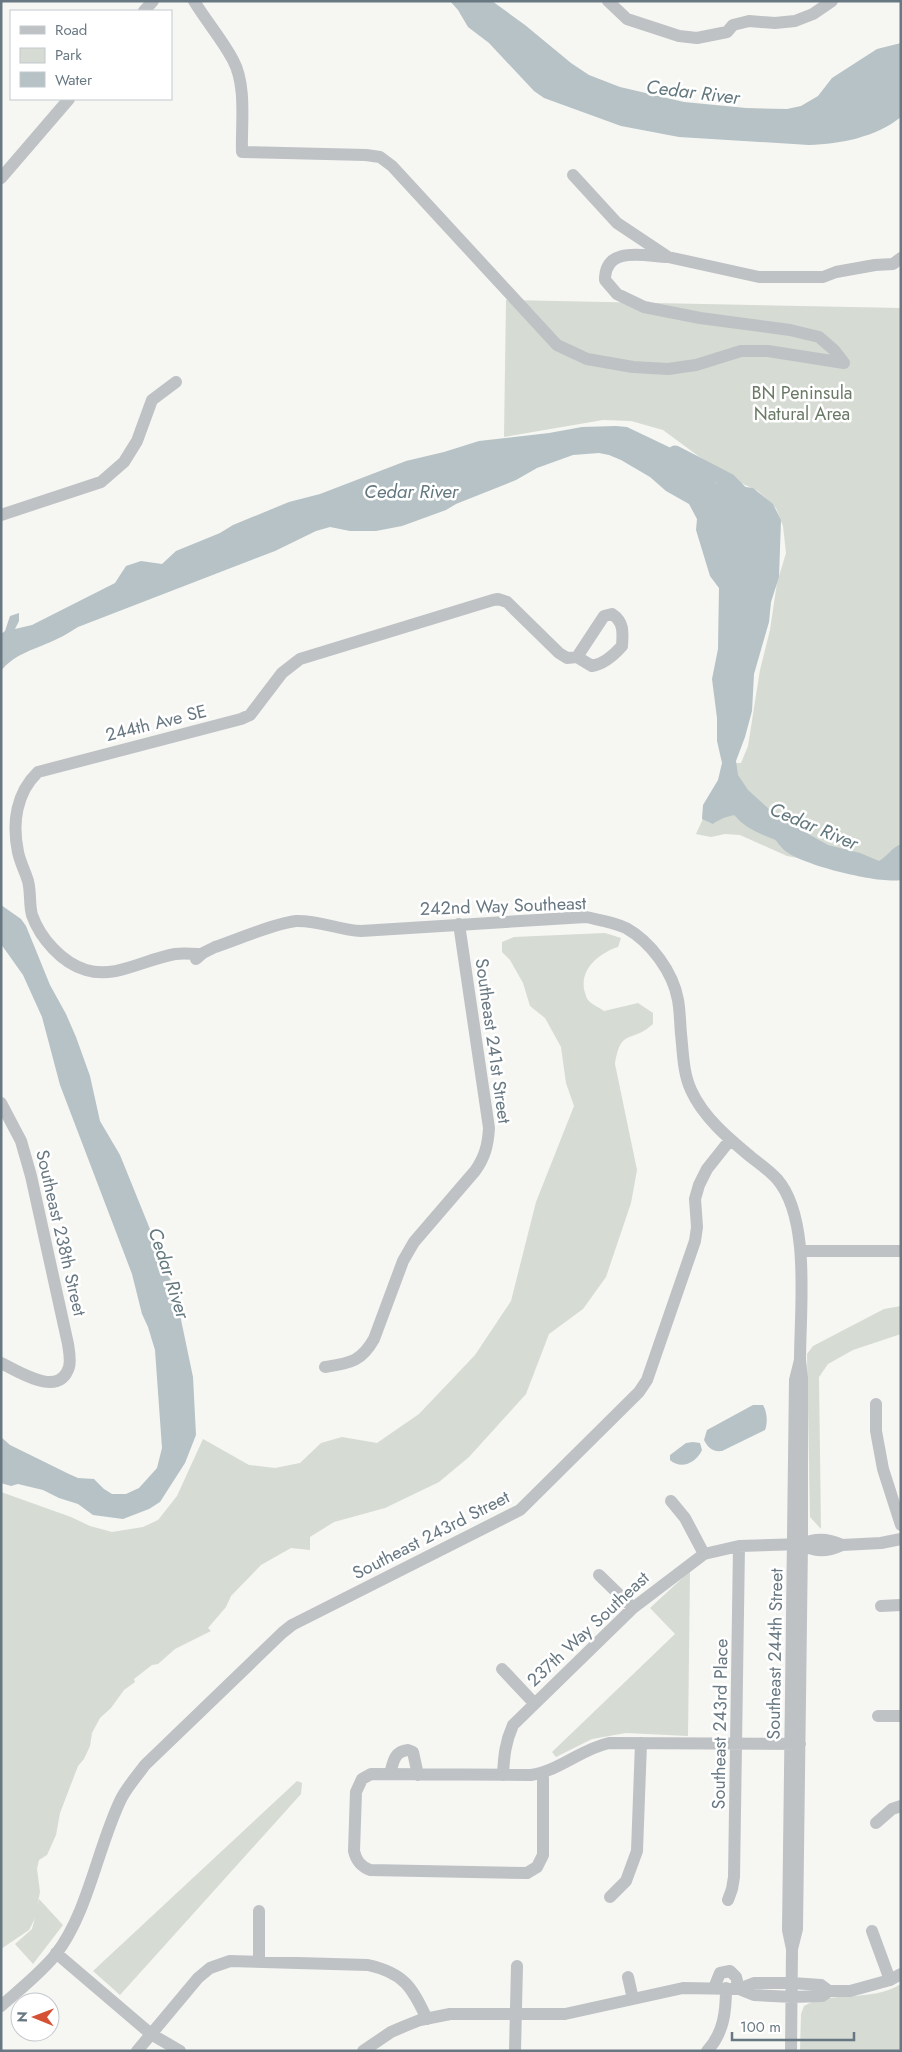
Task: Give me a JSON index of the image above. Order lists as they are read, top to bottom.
{
  "streets": {
    "street": [
      "244th Ave SE",
      "242nd Way Southeast",
      "Southeast 241st Street",
      "Southeast 238th Street",
      "Southeast 243rd Street",
      "237th Way Southeast",
      "Southeast 244th Street",
      "Southeast 243rd Place"
    ]
  },
  "crossings": [
    ["244th Ave SE", "242nd Way Southeast"],
    ["242nd Way Southeast", "Southeast 241st Street"],
    ["242nd Way Southeast", "Southeast 243rd Street"],
    ["242nd Way Southeast", "Southeast 244th Street"],
    ["237th Way Southeast", "Southeast 244th Street"],
    ["237th Way Southeast", "Southeast 243rd Place"]
  ],
  "water": ["Cedar River"],
  "parks": ["BN Peninsula Natural Area"],
  "legend": ["Road", "Park", "Water"],
  "scale_bar": "100 m",
  "north": "left"
}
